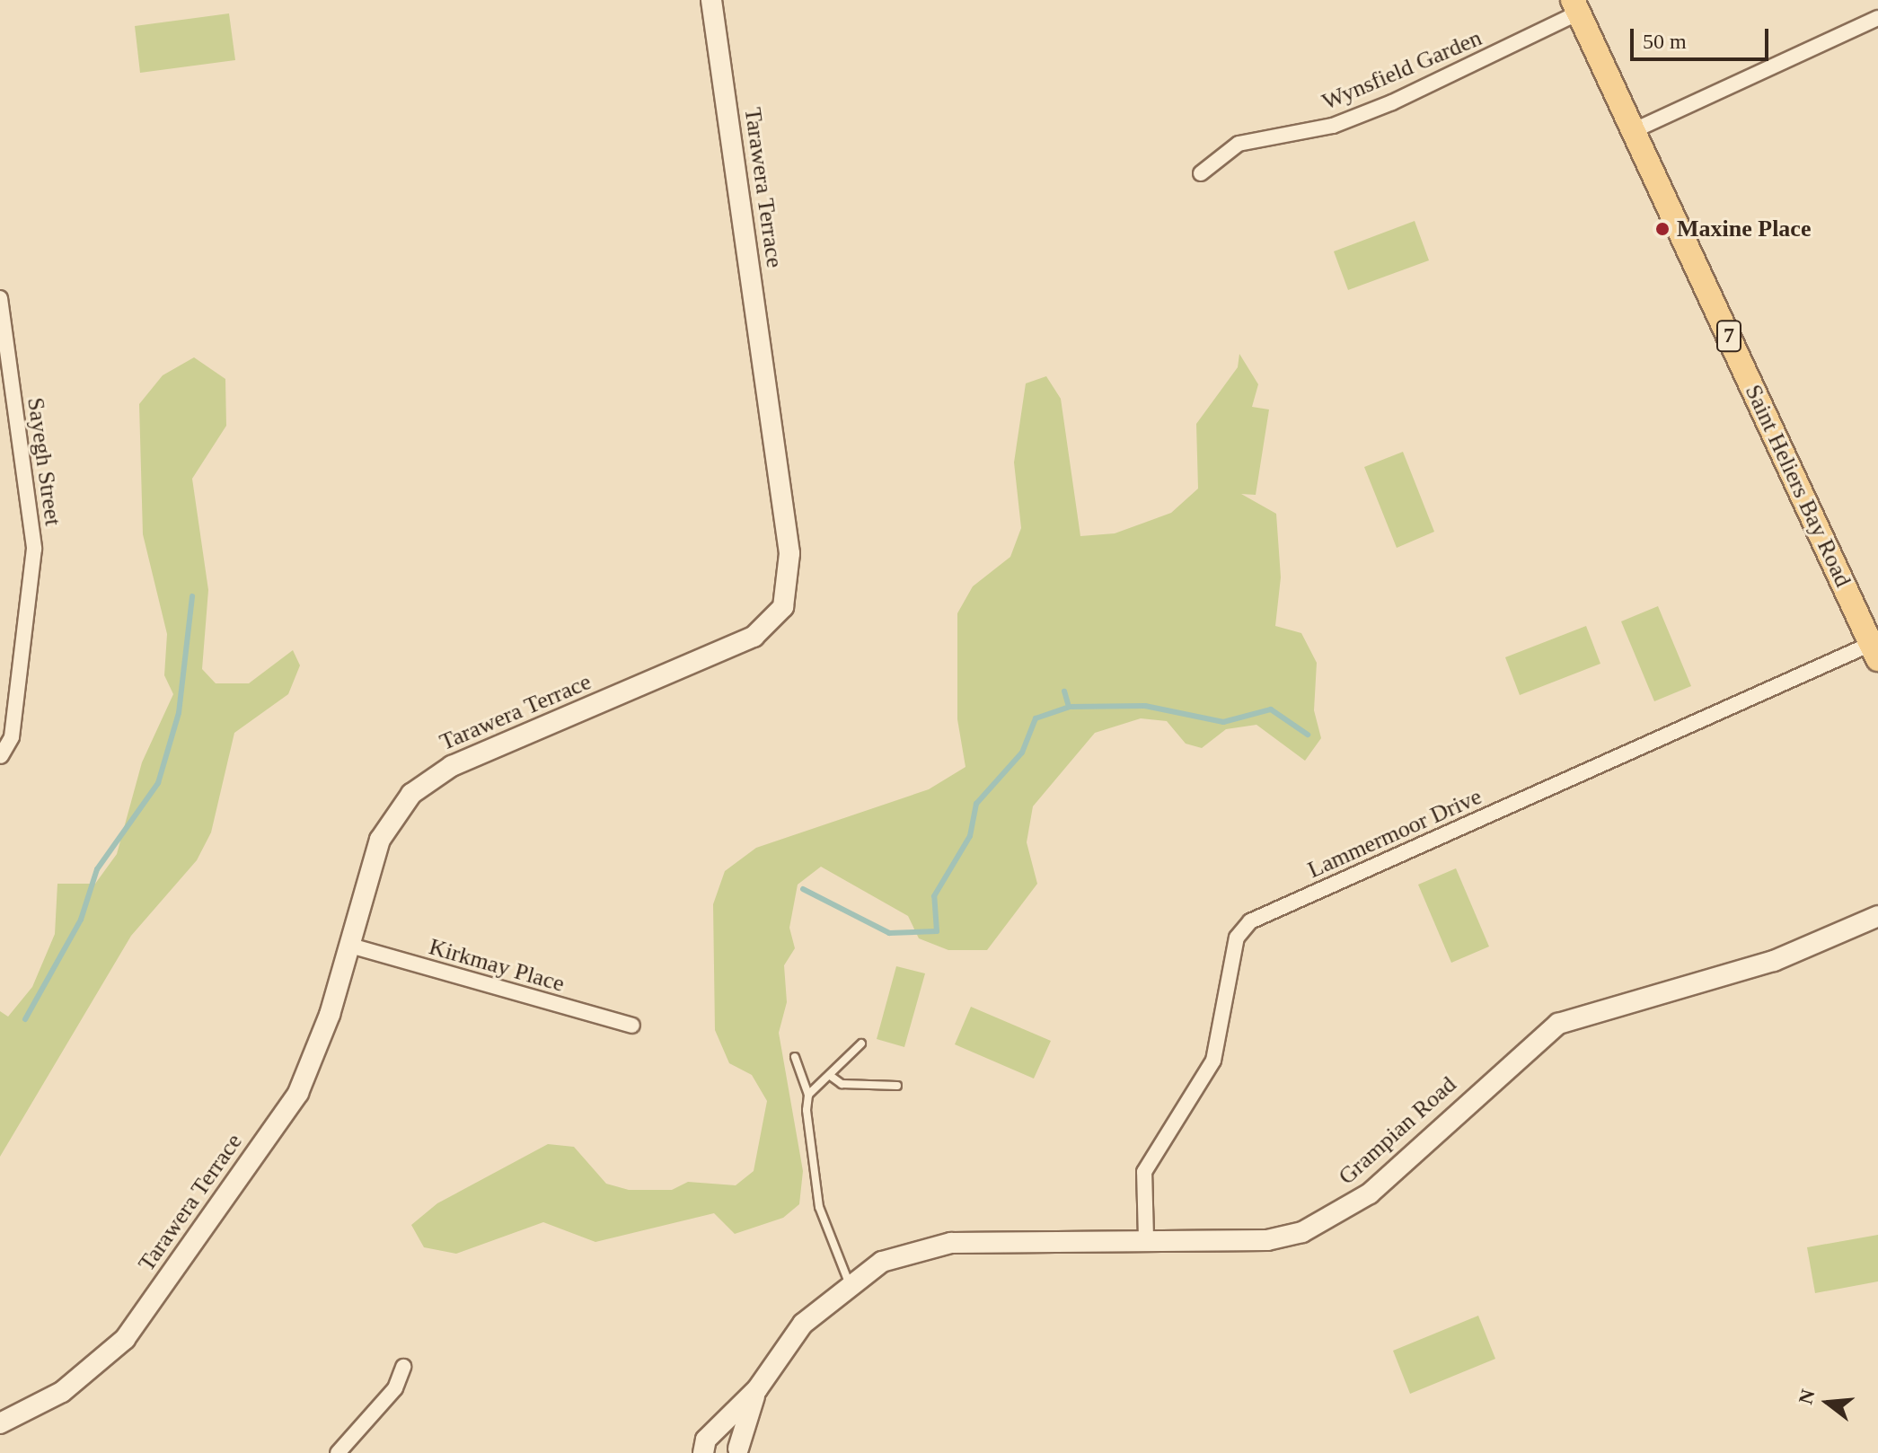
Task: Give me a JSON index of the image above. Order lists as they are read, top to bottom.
{
  "streets": {
    "main road": ["7", "Saint Heliers Bay Road"],
    "street": [
      "Wynsfield Garden",
      "Tarawera Terrace",
      "Sayegh Street",
      "Lammermoor Drive",
      "Kirkmay Place",
      "Grampian Road"
    ]
  },
  "crossings": [
    ["Wynsfield Garden", "Saint Heliers Bay Road"],
    ["Tarawera Terrace", "Kirkmay Place"],
    ["Saint Heliers Bay Road", "Lammermoor Drive"],
    ["Lammermoor Drive", "Grampian Road"]
  ],
  "places": ["Maxine Place"],
  "scale_bar": "50 m",
  "north": "left"
}
